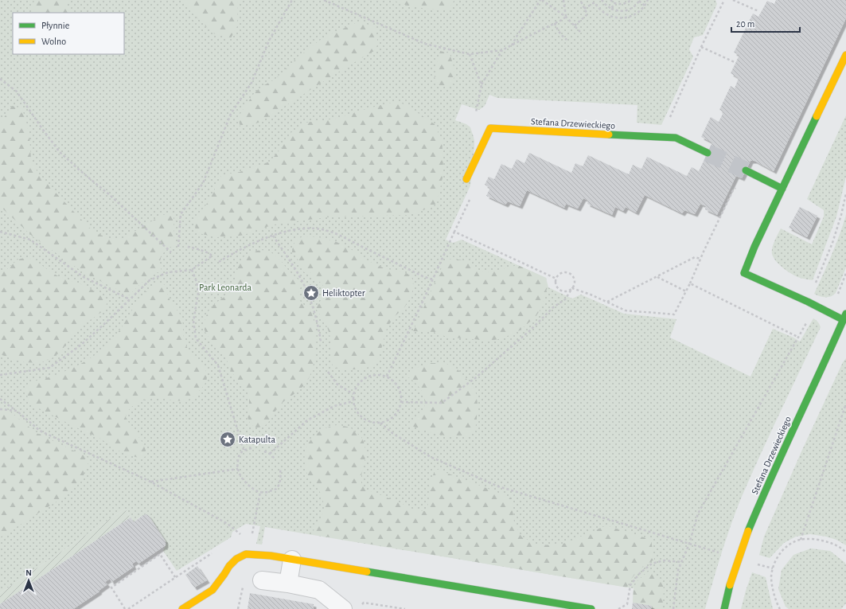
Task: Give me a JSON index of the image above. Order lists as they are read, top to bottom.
{
  "streets": {
    "street": ["Stefana Drzewieckiego"]
  },
  "parks": ["Park Leonarda"],
  "places": {
    "place": ["Heliktopter", "Katapulta"]
  },
  "legend": ["Płynnie", "Wolno"],
  "scale_bar": "20 m",
  "north": "top"
}
